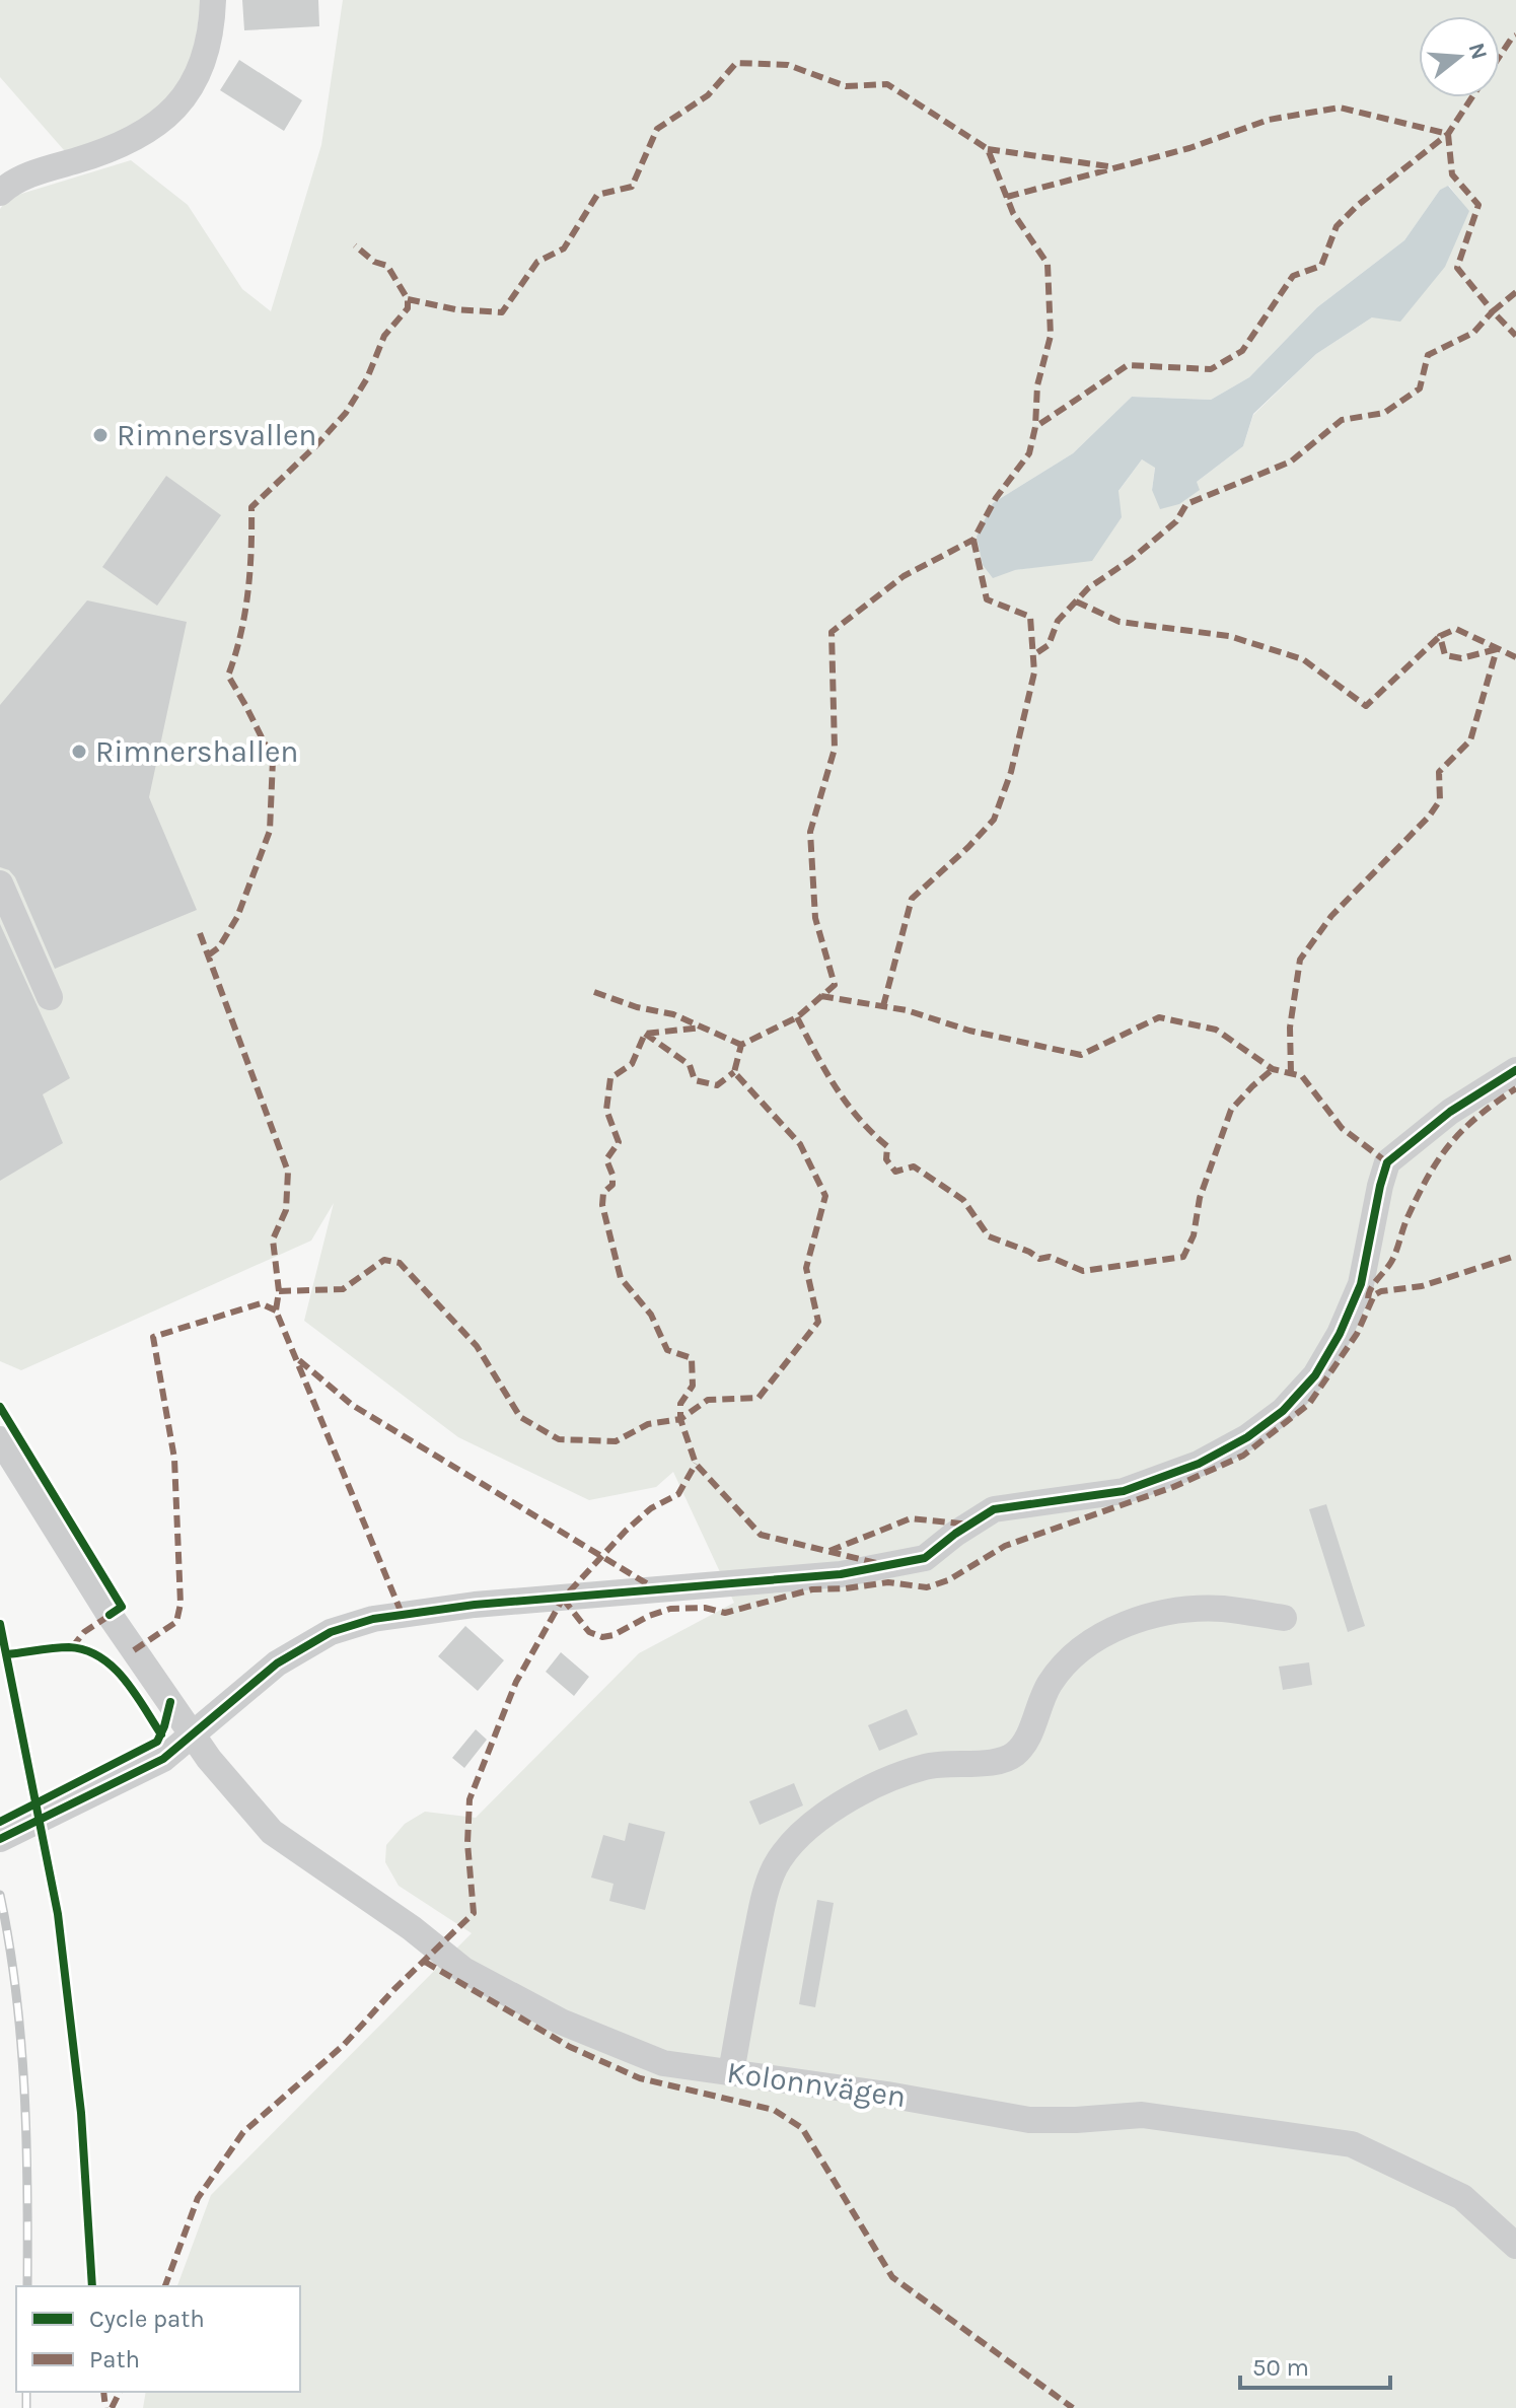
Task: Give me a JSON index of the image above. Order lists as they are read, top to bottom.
{
  "streets": {
    "street": ["Kolonnvägen"]
  },
  "places": ["Rimnersvallen", "Rimnershallen"],
  "legend": ["Cycle path", "Path"],
  "scale_bar": "50 m",
  "north": "right"
}
